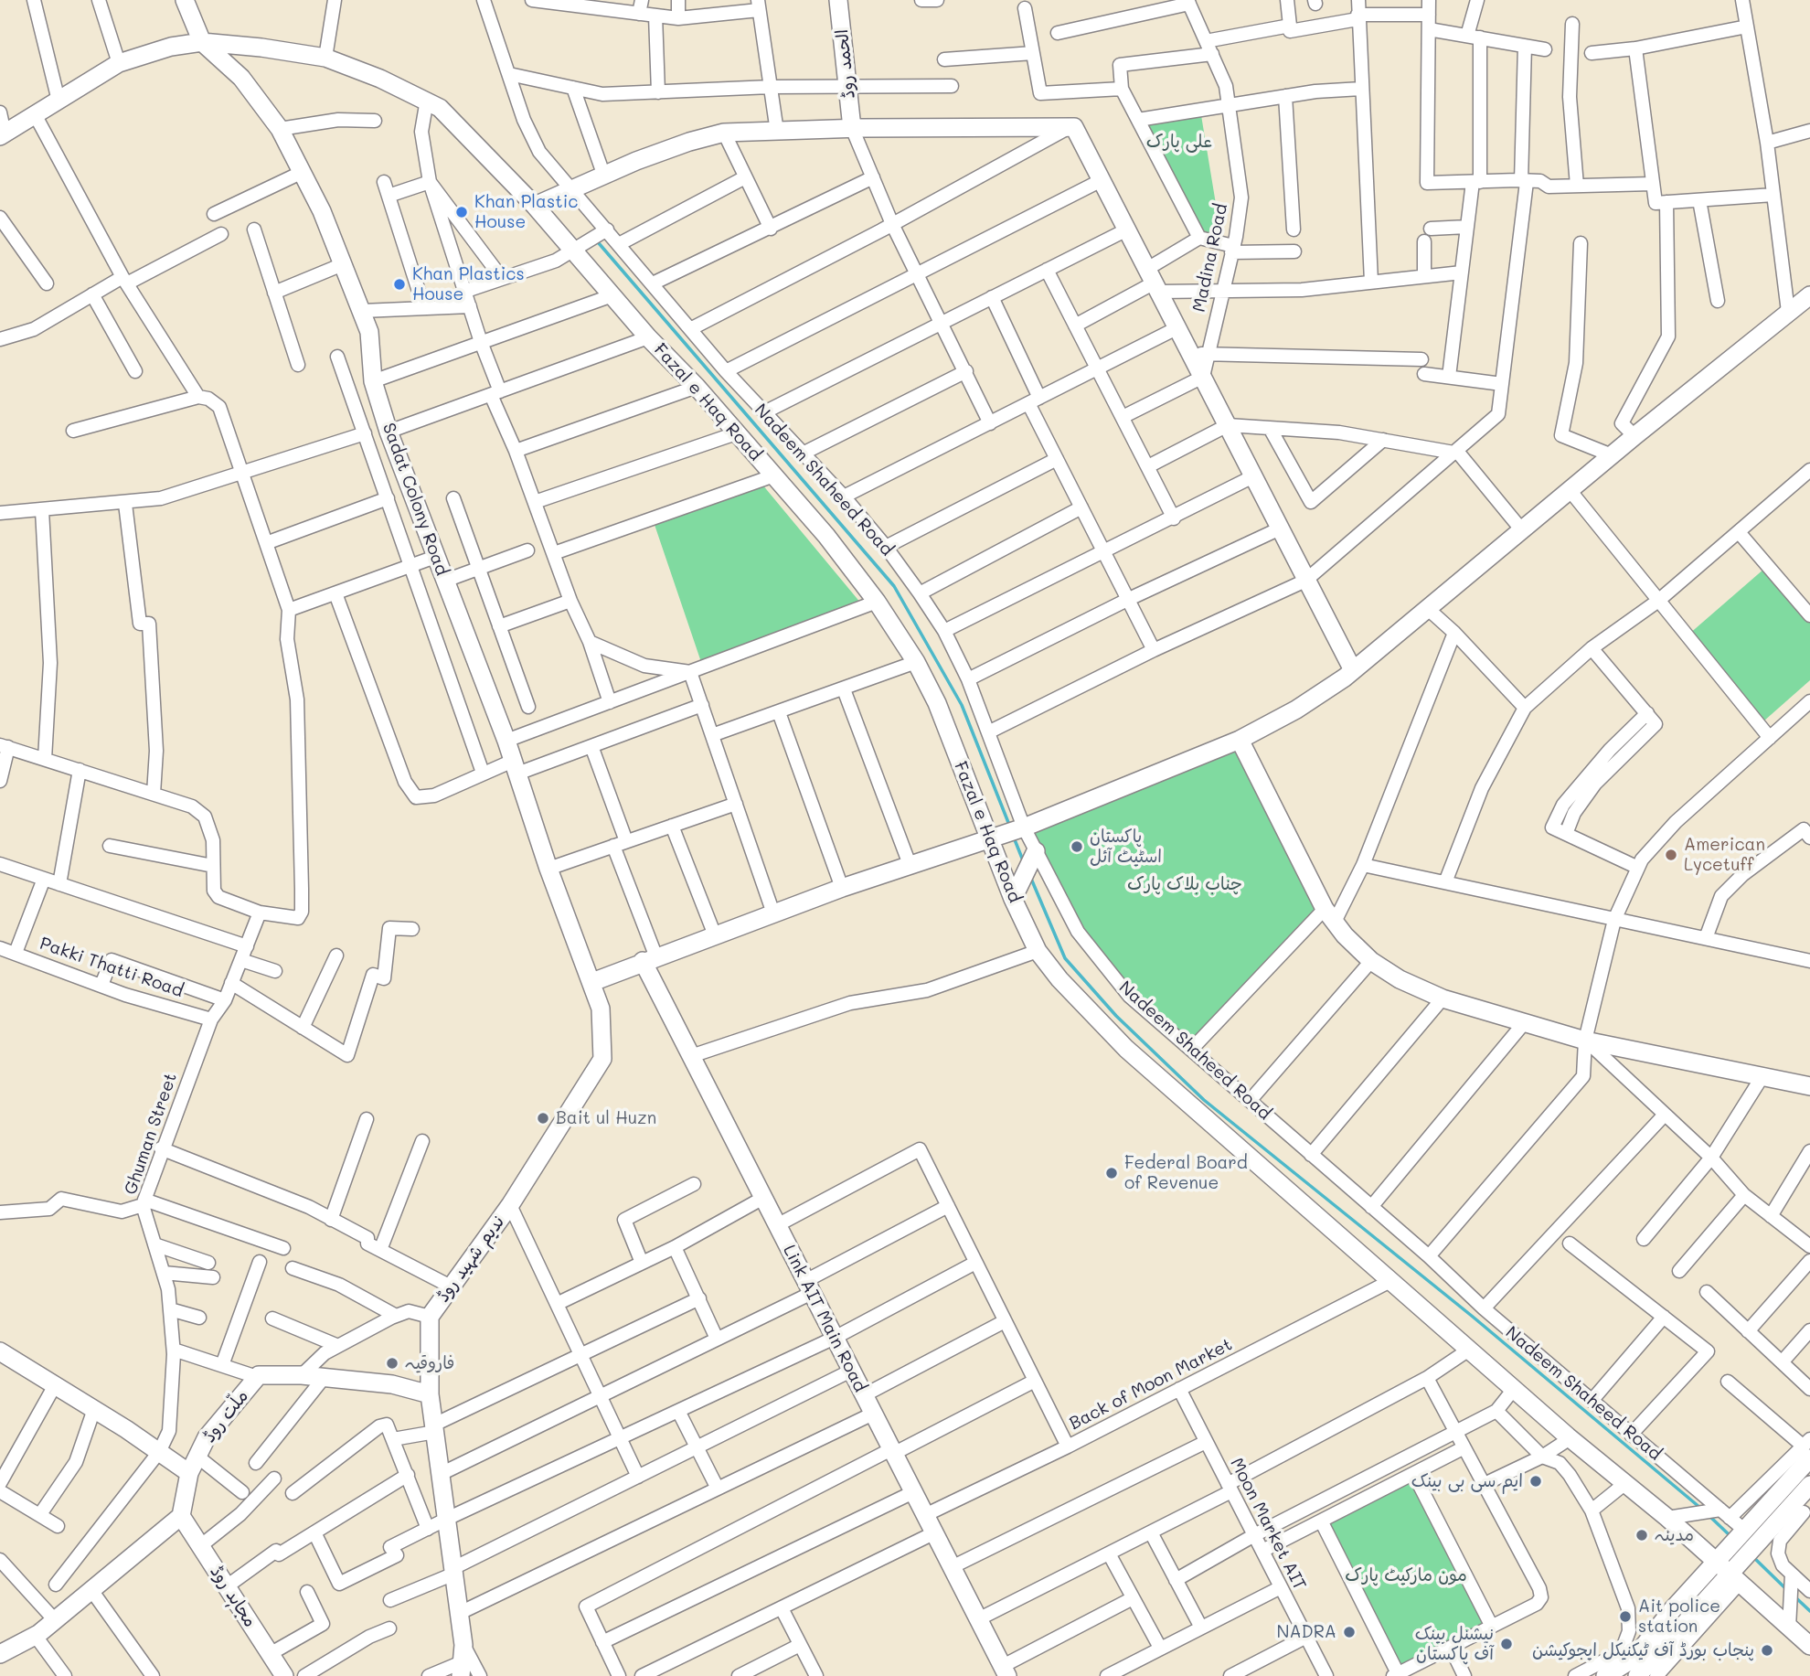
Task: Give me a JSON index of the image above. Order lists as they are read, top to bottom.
{
  "streets": {
    "street": [
      "الحمد روڈ",
      "Madina Road",
      "Fazal e Haq Road",
      "Nadeem Shaheed Road",
      "Sadat Colony Road",
      "Pakki Thatti Road",
      "Ghuman Street",
      "ندیم شہید روڈ",
      "Link AIT Main Road",
      "Back of Moon Market",
      "ملّت روڈ",
      "Moon Market AIT",
      "مجاہد روڈ"
    ]
  },
  "crossings": [
    ["Fazal e Haq Road", "Sadat Colony Road"],
    ["Sadat Colony Road", "ندیم شہید روڈ"],
    ["Pakki Thatti Road", "Ghuman Street"],
    ["ندیم شہید روڈ", "ملّت روڈ"],
    ["Link AIT Main Road", "Back of Moon Market"],
    ["Back of Moon Market", "Moon Market AIT"],
    ["ملّت روڈ", "مجاہد روڈ"]
  ],
  "parks": ["علی پارک", "چناب بلاک پارک", "مون مارکیٹ پارک"],
  "places": [
    "Khan Plastic House",
    "Khan Plastics House",
    "پاکستان اسٹیٹ آئل",
    "American Lycetuff",
    "Bait ul Huzn",
    "Federal Board of Revenue",
    "فاروقیہ",
    "ایم سی بی بینک",
    "مدینہ",
    "Ait police station",
    "NADRA",
    "نیشنل بینک آف پاکستان",
    "پنجاب بورڈ آف ٹیکنیکل ایجوکیشن"
  ]
}
